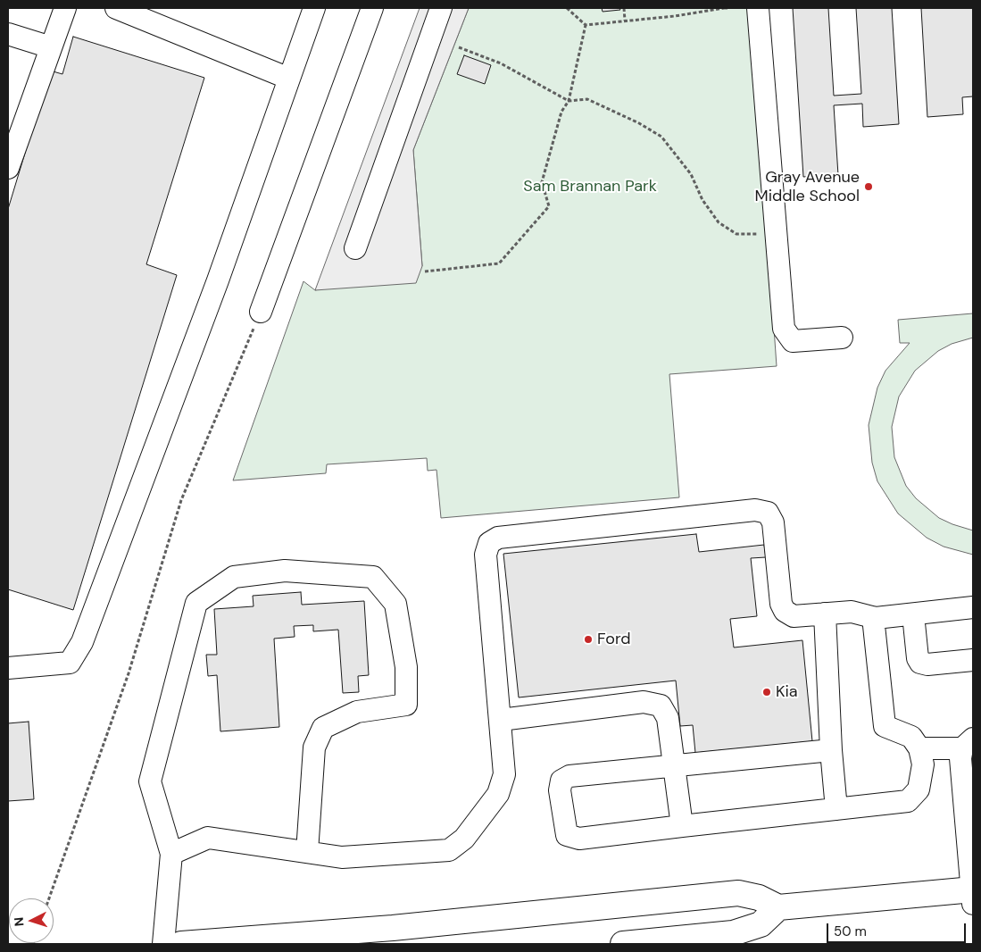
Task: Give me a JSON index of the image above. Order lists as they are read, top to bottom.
{
  "parks": ["Sam Brannan Park"],
  "places": ["Gray Avenue Middle School", "Ford", "Kia"],
  "scale_bar": "50 m",
  "north": "left"
}
